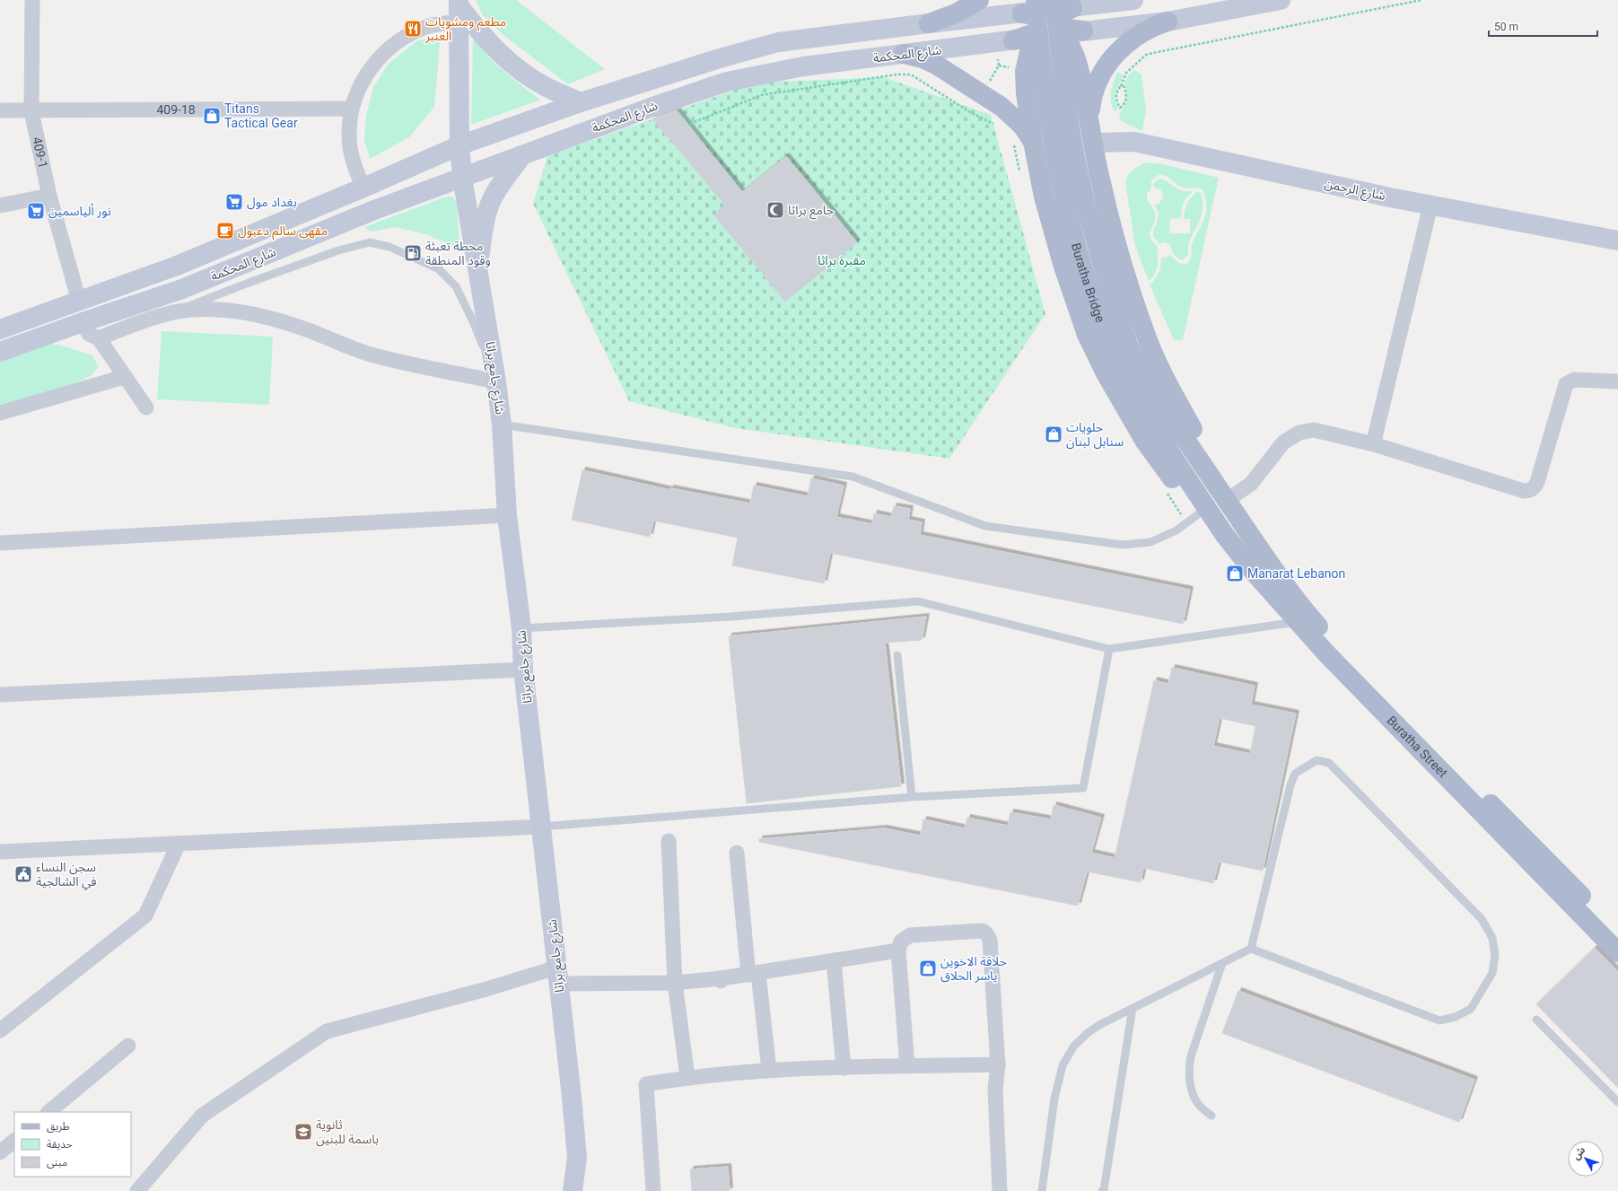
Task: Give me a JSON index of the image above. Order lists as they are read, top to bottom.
{
  "streets": {
    "main road": [
      "شارع المحكمة",
      "شارع الرحمن",
      "Buratha Bridge",
      "شارع جامع براثا",
      "Buratha Street"
    ],
    "street": ["409-18", "409-1"]
  },
  "crossings": [
    ["شارع المحكمة", "409-1"],
    ["شارع المحكمة", "Buratha Bridge"],
    ["شارع المحكمة", "شارع جامع براثا"],
    ["409-18", "409-1"],
    ["Buratha Bridge", "Buratha Street"]
  ],
  "parks": ["مقبرة براثا"],
  "places": {
    "restaurant": ["مطعم ومشويات العنبر"],
    "shop": [
      "Titans Tactical Gear",
      "حلويات سنابل لبنان",
      "Manarat Lebanon",
      "حلاقة الاخوين ياسر الحلاق"
    ],
    "supermarket": ["بغداد مول", "نور ألياسمين"],
    "mosque": ["جامع براثا"],
    "cafe": ["مقهى سالم دعبول"],
    "fuel station": ["محطة تعبئة وقود المنطقة"],
    "public building": ["سجن النساء في الشالجية"],
    "school or university": ["ثانوية باسمة للبنين"]
  },
  "legend": ["طريق", "حديقة", "مبنى"],
  "scale_bar": "50 m",
  "north": "top left"
}
